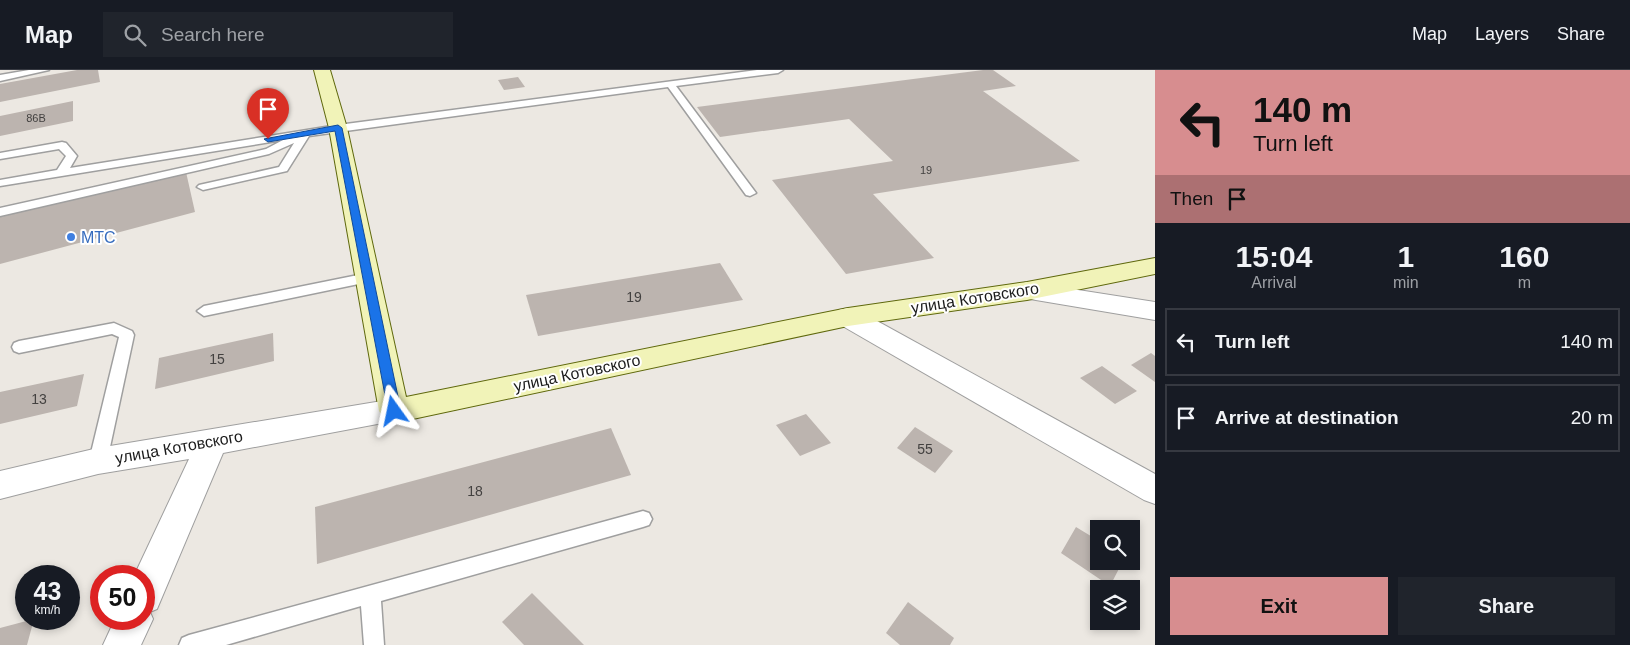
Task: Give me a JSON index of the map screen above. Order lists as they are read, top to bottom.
{
  "streets": {
    "main road": ["улица Котовского"]
  },
  "places": ["МТС"],
  "house_numbers": [
    "86В",
    "19",
    "19",
    "15",
    "13",
    "55",
    "18"
  ],
  "page": {
    "header": "Map",
    "search": "Search here",
    "nav": ["Map", "Layers", "Share"],
    "turn": ["140 m", "Turn left"],
    "then": "Then",
    "eta": [
      "15:04",
      "Arrival",
      "1",
      "min",
      "160",
      "m"
    ],
    "list": [
      {
        "name": "Turn left",
        "value": "140 m"
      },
      {
        "name": "Arrive at destination",
        "value": "20 m"
      }
    ],
    "speed": "43 km/h",
    "limit": "50",
    "buttons": ["Exit", "Share"]
  }
}
